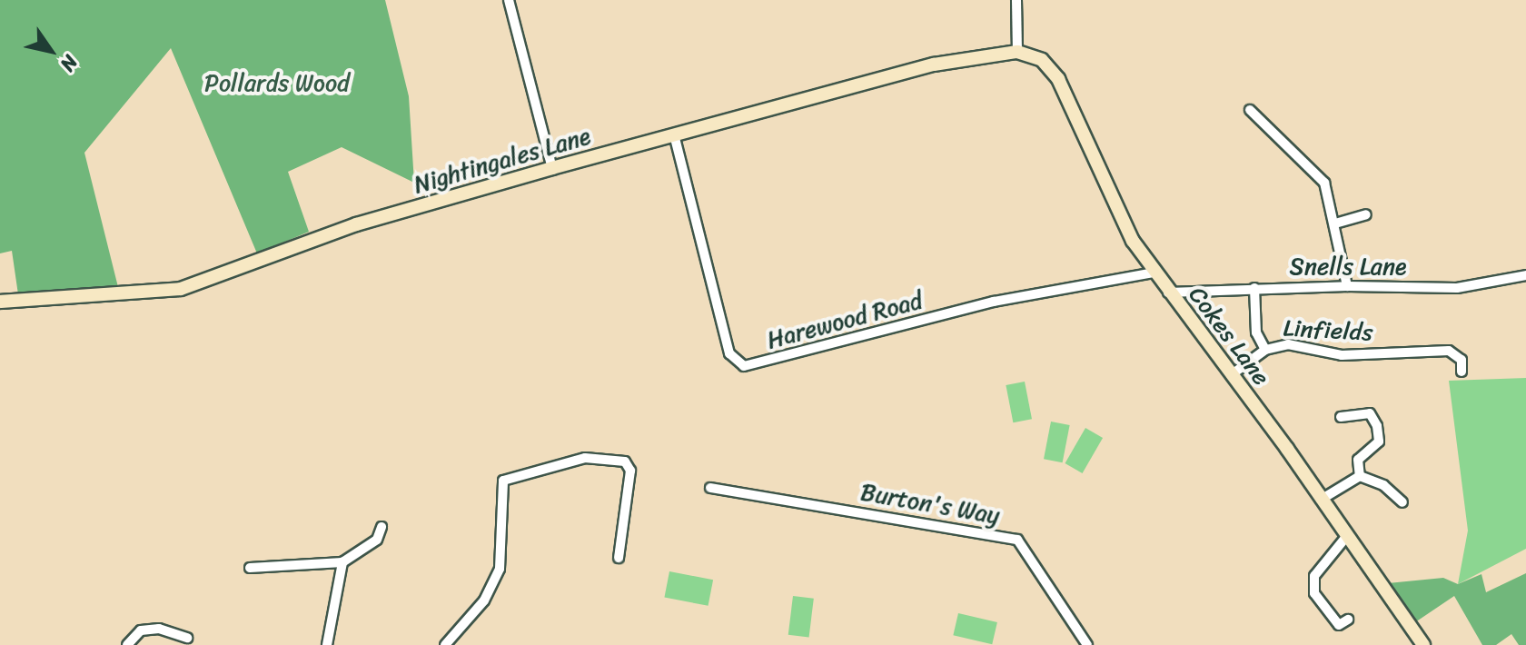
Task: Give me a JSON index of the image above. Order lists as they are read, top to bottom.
{
  "streets": {
    "main road": ["Nightingales Lane", "Cokes Lane"],
    "street": [
      "Snells Lane",
      "Harewood Road",
      "Linfields",
      "Burton's Way"
    ]
  },
  "crossings": [
    ["Nightingales Lane", "Harewood Road"],
    ["Nightingales Lane", "Cokes Lane"],
    ["Snells Lane", "Cokes Lane"],
    ["Harewood Road", "Cokes Lane"],
    ["Linfields", "Cokes Lane"]
  ],
  "parks": ["Pollards Wood"],
  "north": "bottom right"
}
